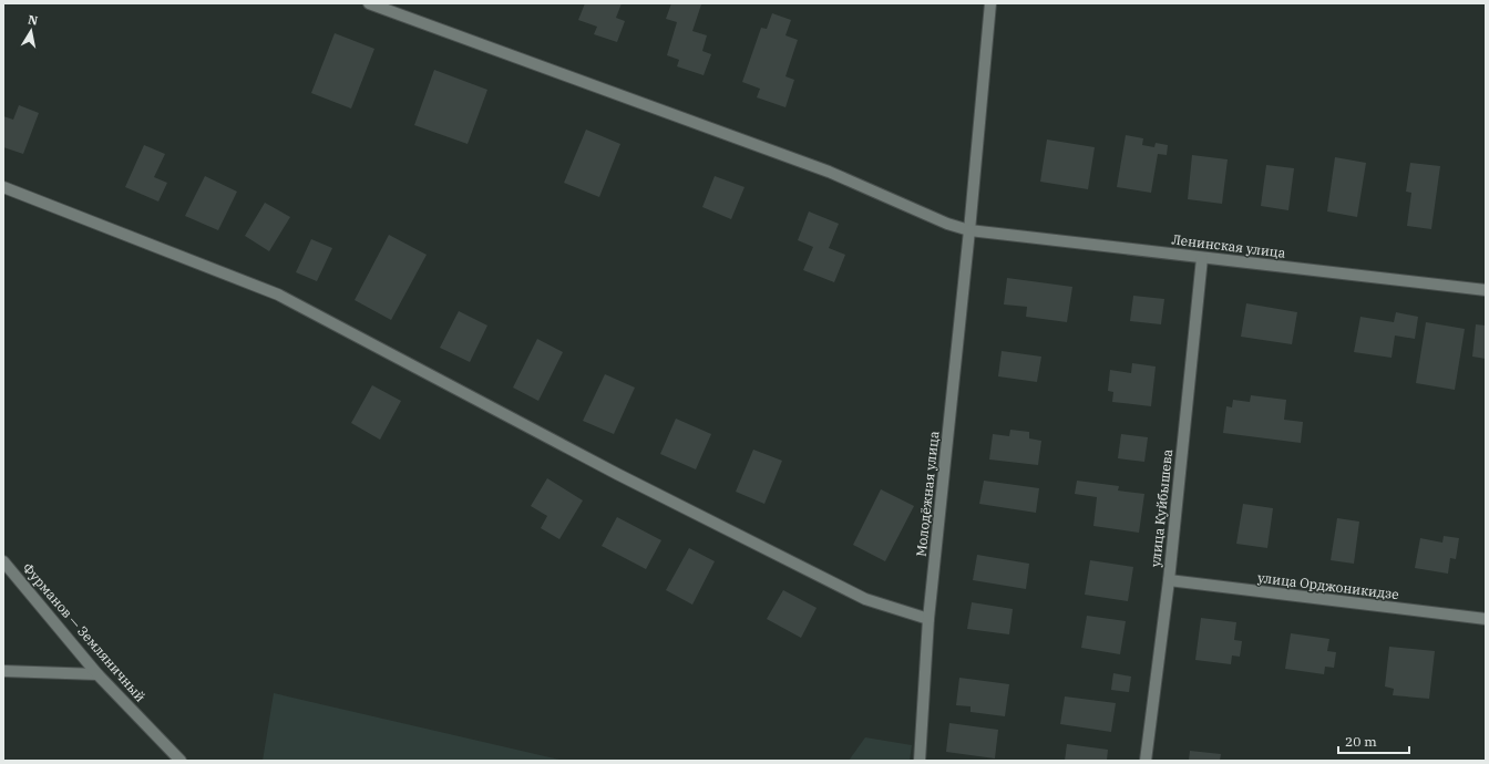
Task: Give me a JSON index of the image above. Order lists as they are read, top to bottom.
{
  "streets": {
    "street": [
      "Ленинская улица",
      "Молодёжная улица",
      "улица Куйбышева",
      "улица Орджоникидзе",
      "Фурманов — Земляничный"
    ]
  },
  "crossings": [
    ["Ленинская улица", "Молодёжная улица"],
    ["Ленинская улица", "улица Куйбышева"],
    ["улица Куйбышева", "улица Орджоникидзе"]
  ],
  "scale_bar": "20 m",
  "north": "top"
}
